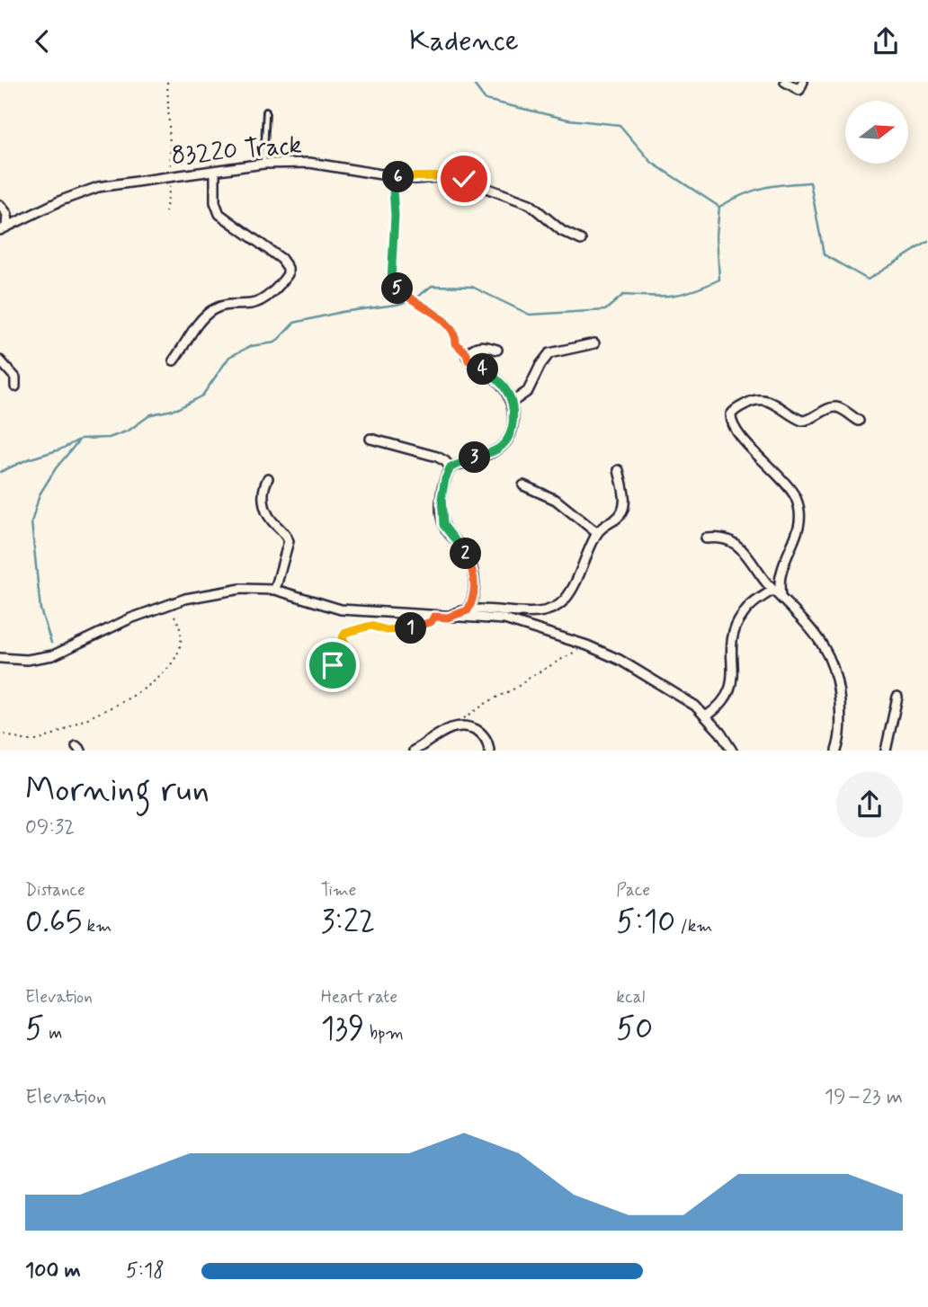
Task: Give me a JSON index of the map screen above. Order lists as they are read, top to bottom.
{
  "streets": {
    "street": ["83220 Track"]
  },
  "north": "right",
  "page": {
    "header": "Kadence",
    "pins": [
      "6",
      "5",
      "4",
      "3",
      "2",
      "1"
    ],
    "heading": ["Morning run", "09:32"],
    "stats": [
      ["Distance", "0.65 km"],
      ["Time", "3:22"],
      ["Pace", "5:10 /km"],
      ["Elevation", "5 m"],
      ["Heart rate", "139 bpm"],
      ["kcal", "50"]
    ],
    "chart": ["Elevation", "19–23 m"],
    "list": [
      {
        "name": "100 m",
        "note": "5:18"
      }
    ]
  }
}
